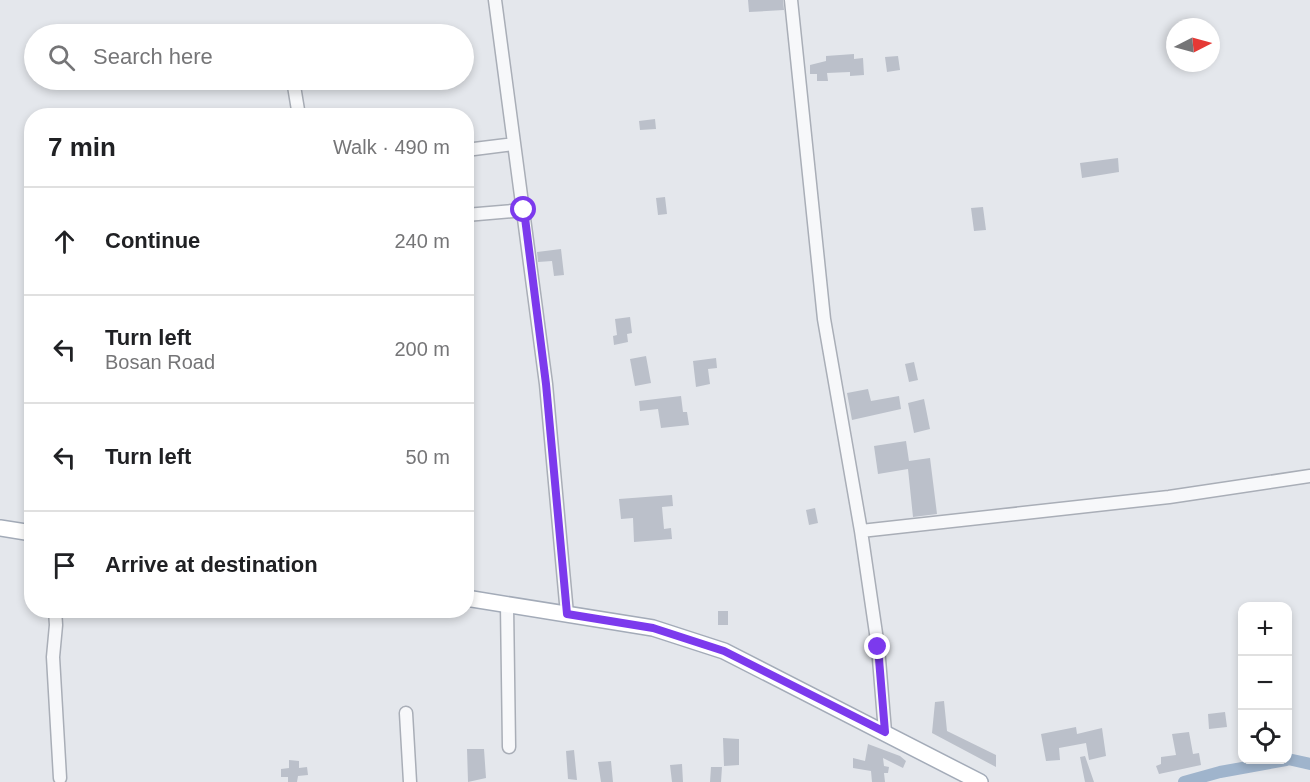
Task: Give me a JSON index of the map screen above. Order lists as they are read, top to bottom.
{
  "north": "right",
  "page": {
    "search": "Search here",
    "heading": ["7 min", "Walk · 490 m"],
    "list": [
      ["Continue", "240 m"],
      ["Turn left", "Bosan Road", "200 m"],
      ["Turn left", "50 m"],
      "Arrive at destination"
    ],
    "map_buttons": ["+", "−"]
  }
}
